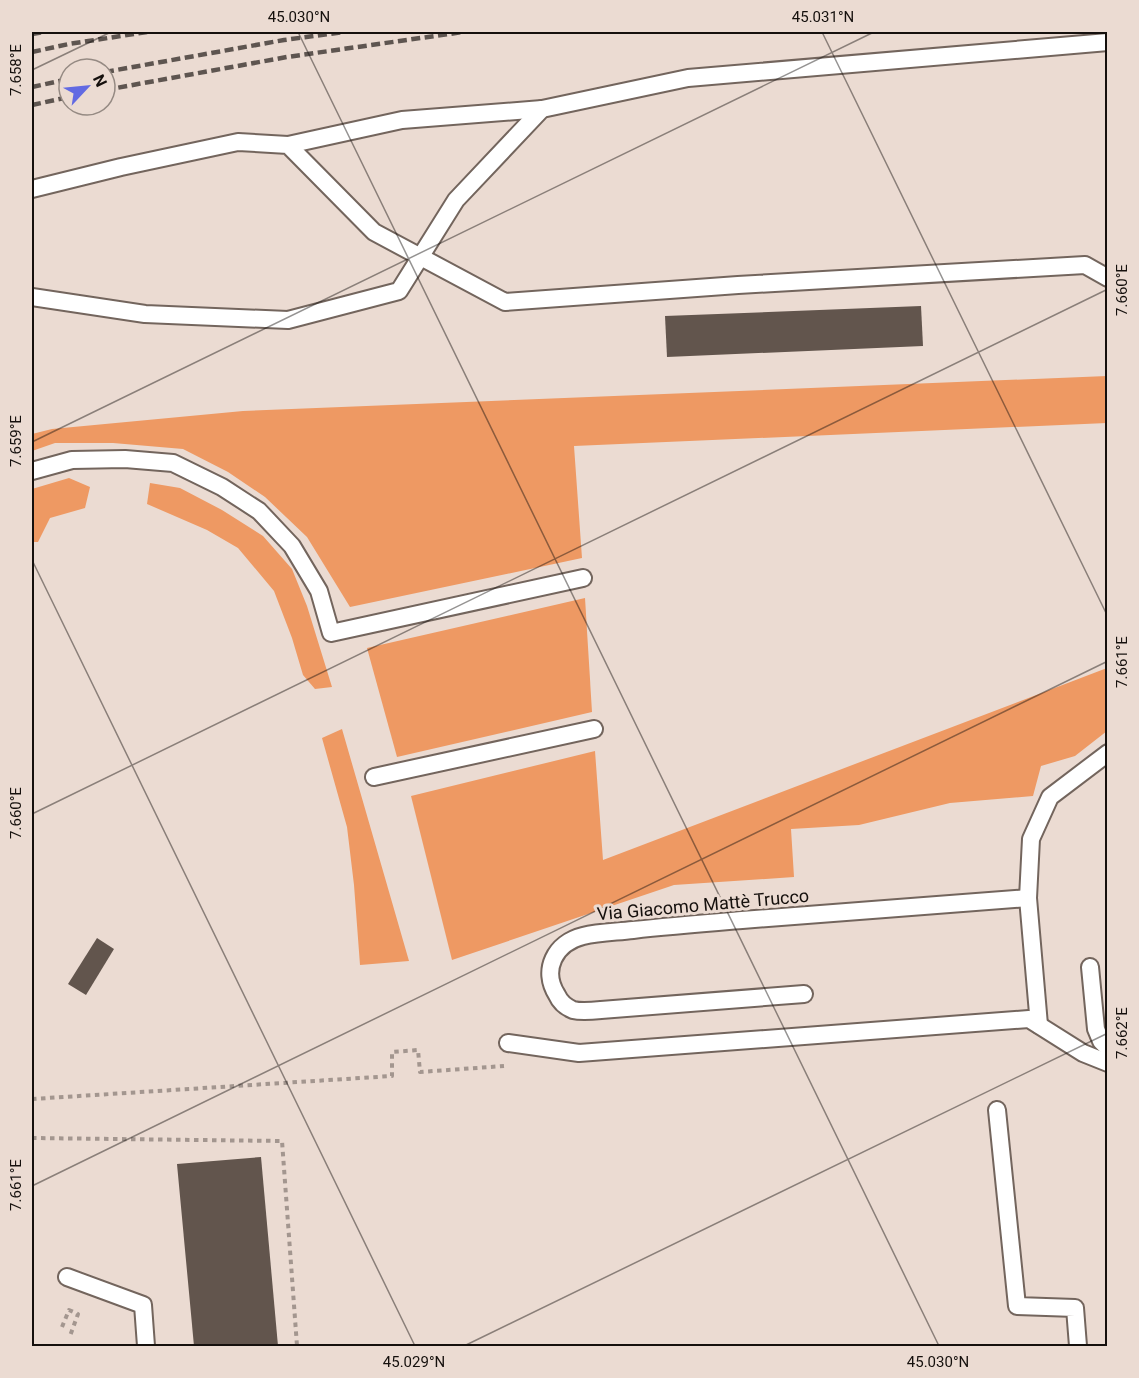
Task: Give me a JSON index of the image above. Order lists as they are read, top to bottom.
{
  "streets": {
    "lane": ["Via Giacomo Mattè Trucco"]
  },
  "north": "top right",
  "coordinates": [
    "45.030°N",
    "45.031°N",
    "7.658°E",
    "7.660°E",
    "7.659°E",
    "7.661°E",
    "7.662°E",
    "45.029°N"
  ]
}
